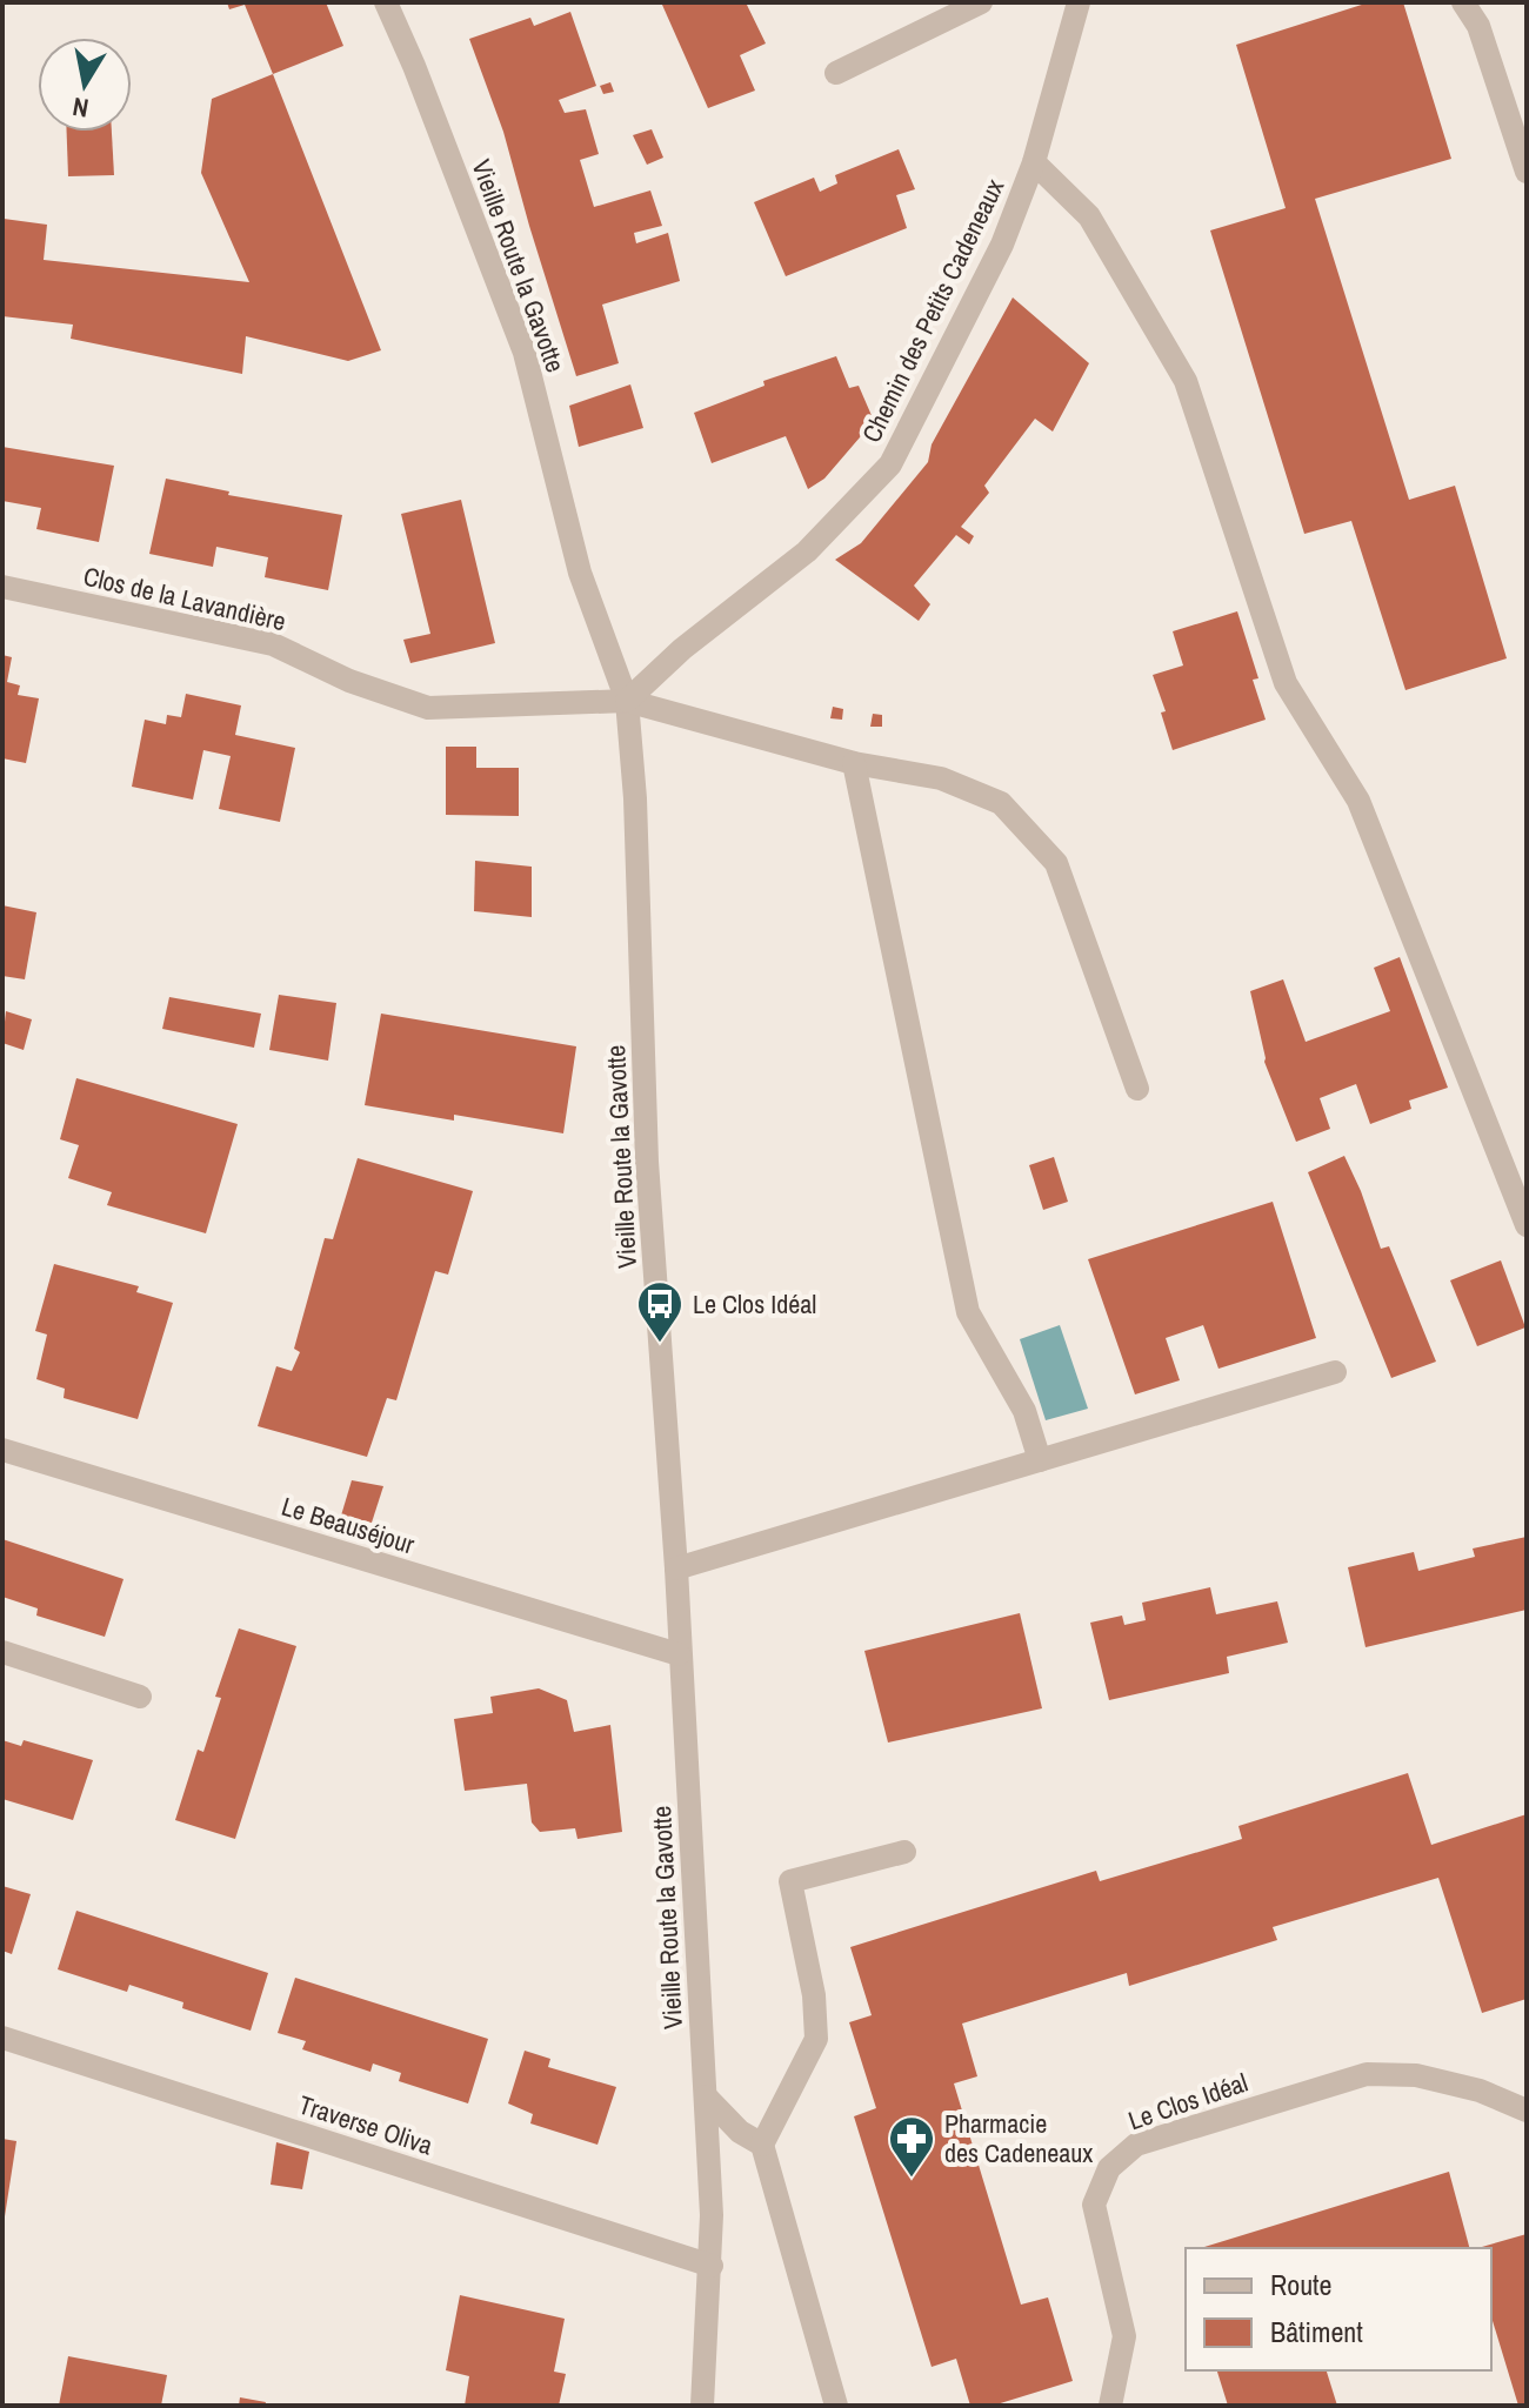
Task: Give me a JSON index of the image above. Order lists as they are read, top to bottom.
{
  "streets": {
    "street": [
      "Vieille Route la Gavotte",
      "Chemin des Petits Cadeneaux",
      "Clos de la Lavandière",
      "Le Beauséjour",
      "Le Clos Idéal",
      "Traverse Oliva"
    ]
  },
  "crossings": [
    ["Vieille Route la Gavotte", "Chemin des Petits Cadeneaux"],
    ["Vieille Route la Gavotte", "Clos de la Lavandière"],
    ["Vieille Route la Gavotte", "Le Beauséjour"],
    ["Vieille Route la Gavotte", "Traverse Oliva"],
    ["Chemin des Petits Cadeneaux", "Clos de la Lavandière"]
  ],
  "places": {
    "bus stop": ["Le Clos Idéal"],
    "pharmacy": ["Pharmacie des Cadeneaux"]
  },
  "legend": ["Route", "Bâtiment"],
  "north": "bottom"
}
